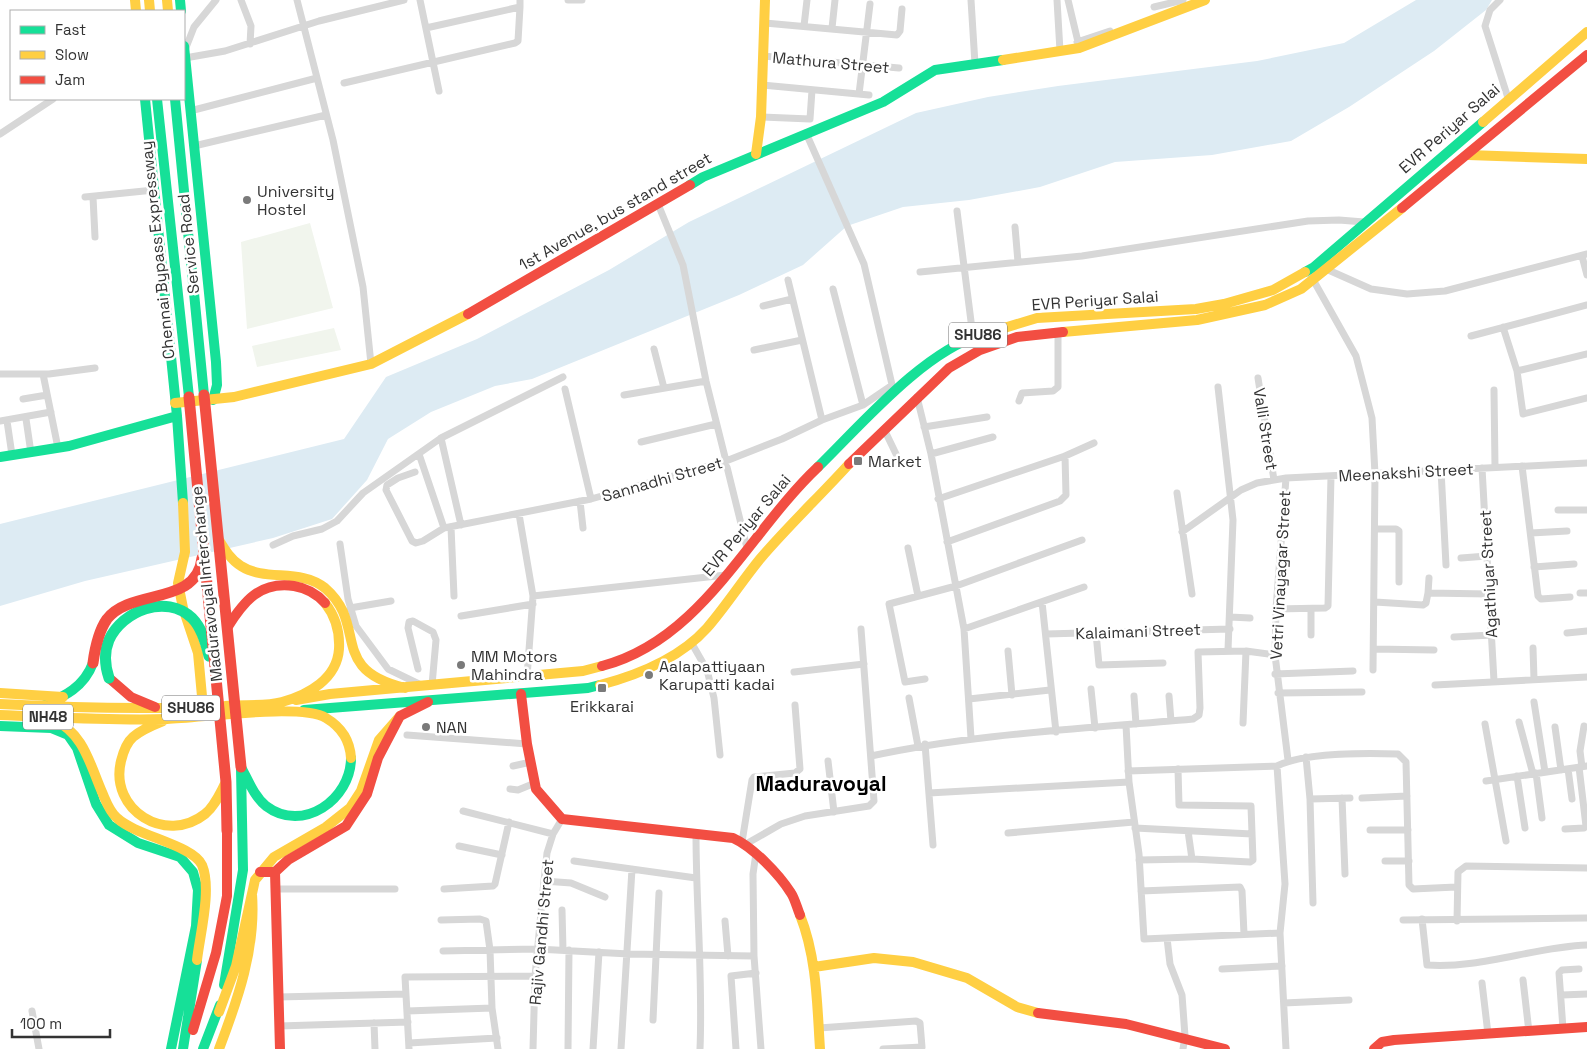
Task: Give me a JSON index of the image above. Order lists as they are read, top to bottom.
{
  "streets": {
    "main road": [
      "EVR Periyar Salai",
      "1st Avenue, bus stand street",
      "Service Road",
      "Chennai Bypass Expressway",
      "SHU86",
      "Maduravoyal Interchange",
      "NH48"
    ],
    "street": [
      "Mathura Street",
      "Valli Street",
      "Meenakshi Street",
      "Sannadhi Street",
      "Agathiyar Street",
      "Vetri Vinayagar Street",
      "Kalaimani Street",
      "Rajiv Gandhi Street"
    ]
  },
  "crossings": [
    ["EVR Periyar Salai", "SHU86"],
    ["EVR Periyar Salai", "Sannadhi Street"],
    ["1st Avenue, bus stand street", "Service Road"],
    ["1st Avenue, bus stand street", "Chennai Bypass Expressway"],
    ["1st Avenue, bus stand street", "Maduravoyal Interchange"],
    ["Service Road", "Chennai Bypass Expressway"],
    ["Service Road", "Maduravoyal Interchange"],
    ["Chennai Bypass Expressway", "Maduravoyal Interchange"],
    ["SHU86", "NH48"],
    ["Valli Street", "Meenakshi Street"],
    ["Meenakshi Street", "Agathiyar Street"],
    ["Meenakshi Street", "Vetri Vinayagar Street"]
  ],
  "districts": ["Maduravoyal"],
  "places": {
    "other": [
      "University Hostel",
      "MM Motors Mahindra",
      "Aalapattiyaan Karupatti kadai",
      "NAN"
    ],
    "transit": ["Market", "Erikkarai"]
  },
  "legend": ["Fast", "Slow", "Jam"],
  "scale_bar": "100 m"
}
